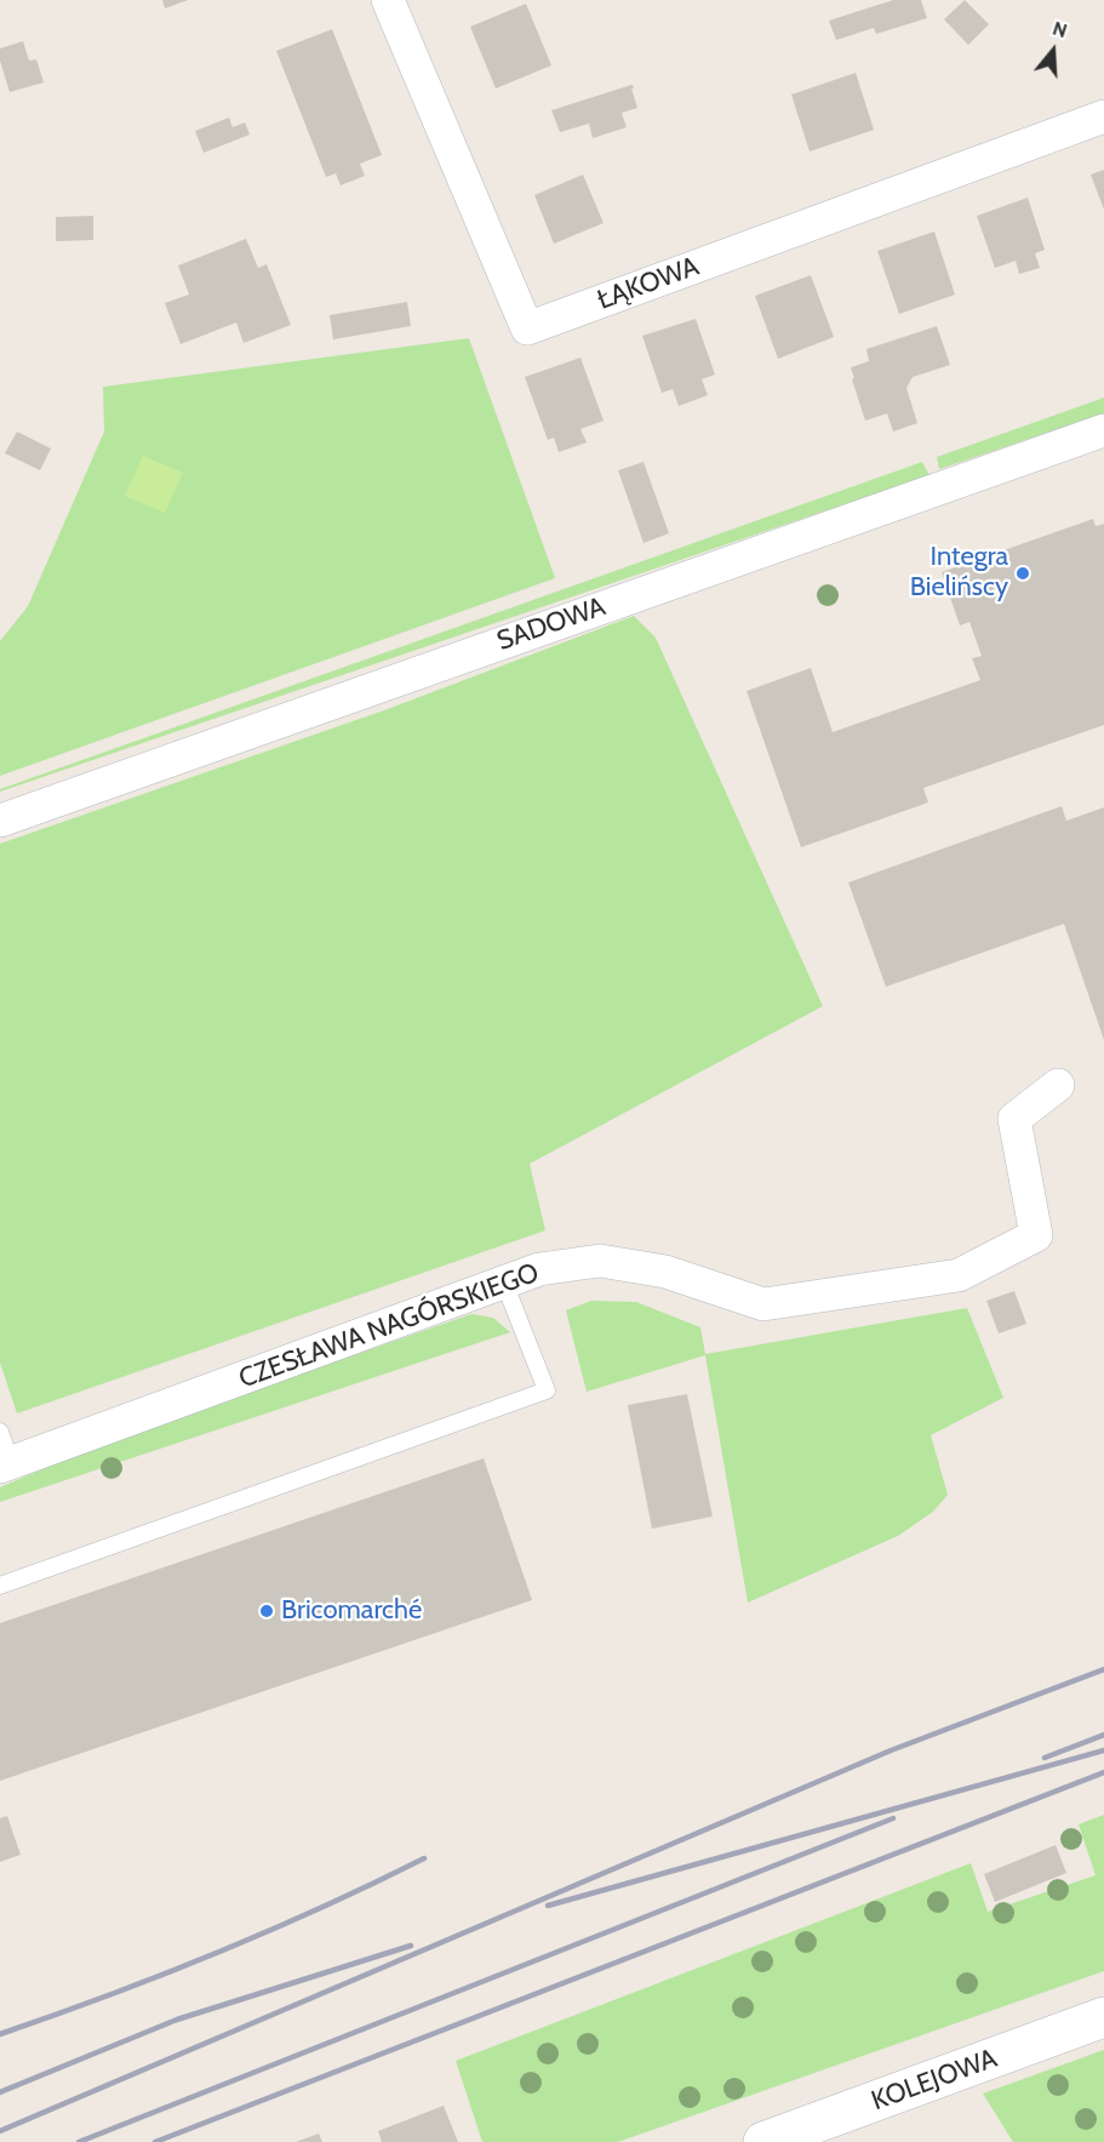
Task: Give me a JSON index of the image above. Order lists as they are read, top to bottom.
{
  "streets": {
    "street": [
      "ŁĄKOWA",
      "SADOWA",
      "CZESŁAWA NAGÓRSKIEGO",
      "KOLEJOWA"
    ]
  },
  "places": ["Integra Bielińscy", "Bricomarché"],
  "north": "top"
}
